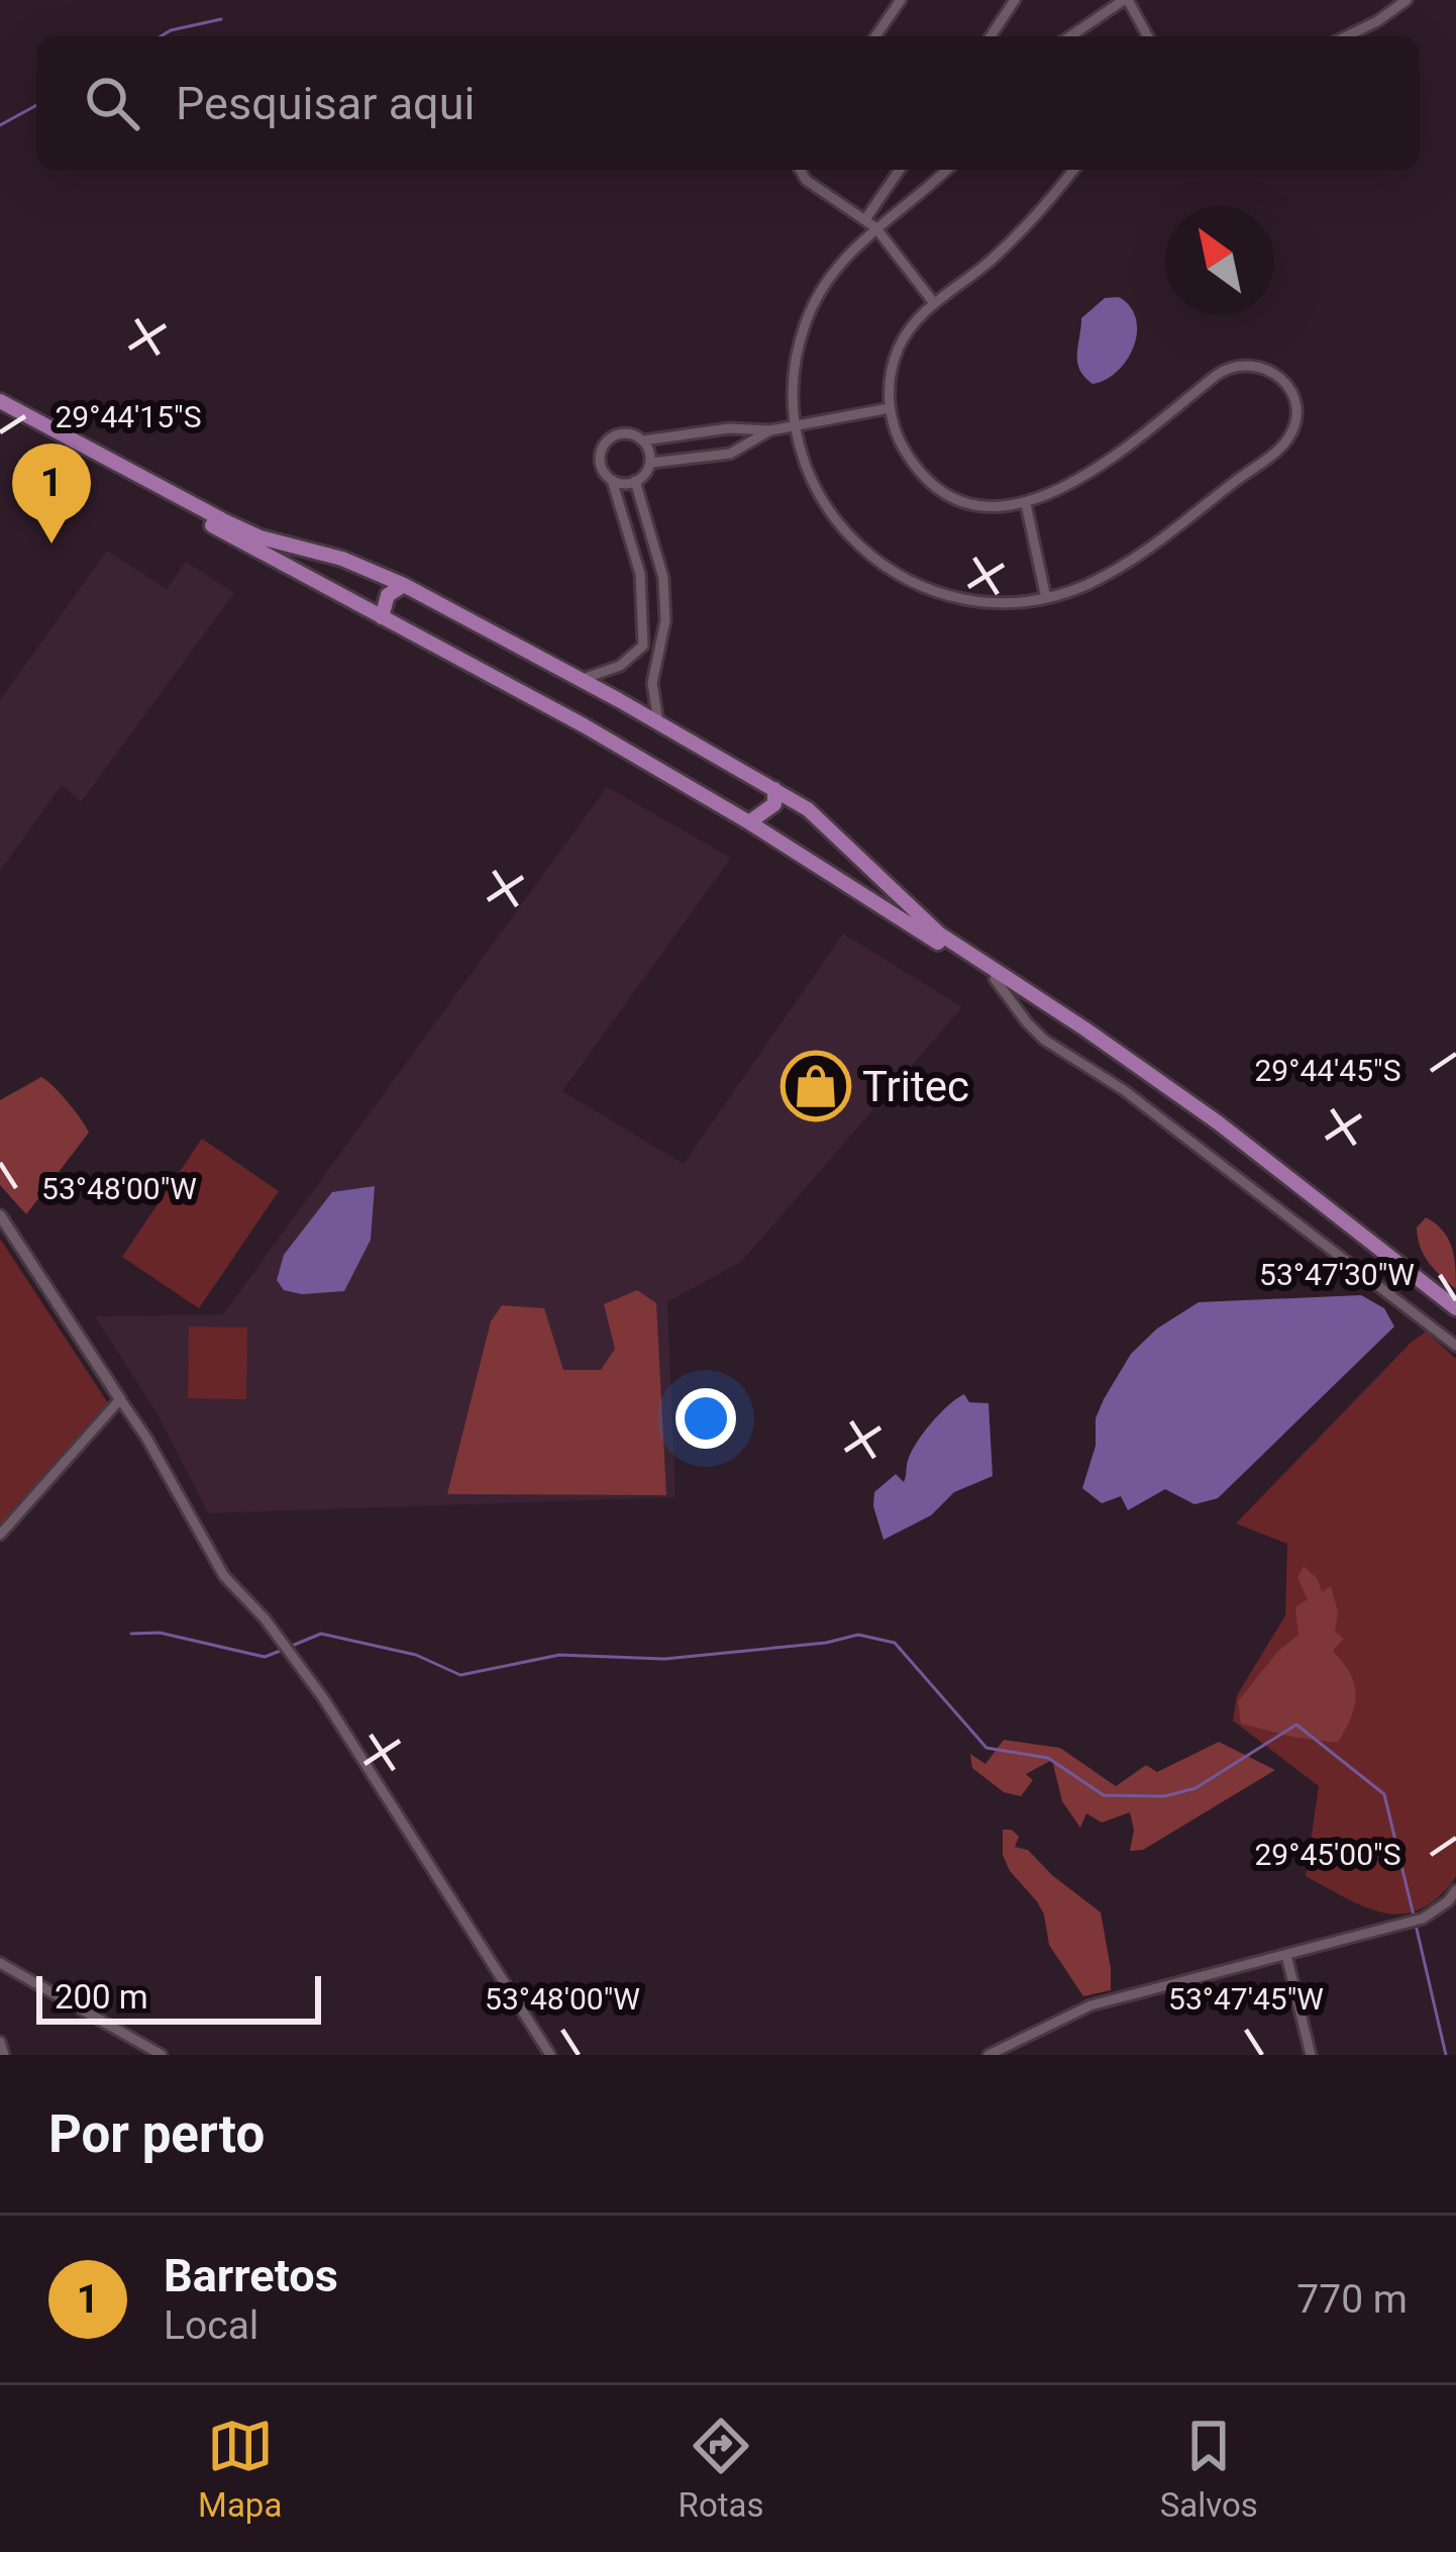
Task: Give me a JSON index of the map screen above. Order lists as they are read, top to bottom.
{
  "places": {
    "shop": ["Tritec"]
  },
  "scale_bar": "200 m",
  "north": "top left",
  "page": {
    "search": "Pesquisar aqui",
    "pins": "1",
    "scale": "200 m",
    "heading": "Por perto",
    "list": [
      {
        "mark": "1",
        "name": "Barretos",
        "note": "Local",
        "value": "770 m"
      }
    ],
    "nav": ["Mapa", "Rotas", "Salvos"]
  },
  "coordinates": [
    "29°44'15\"S",
    "29°44'45\"S",
    "53°48'00\"W",
    "53°47'30\"W",
    "29°45'00\"S",
    "53°47'45\"W"
  ]
}
